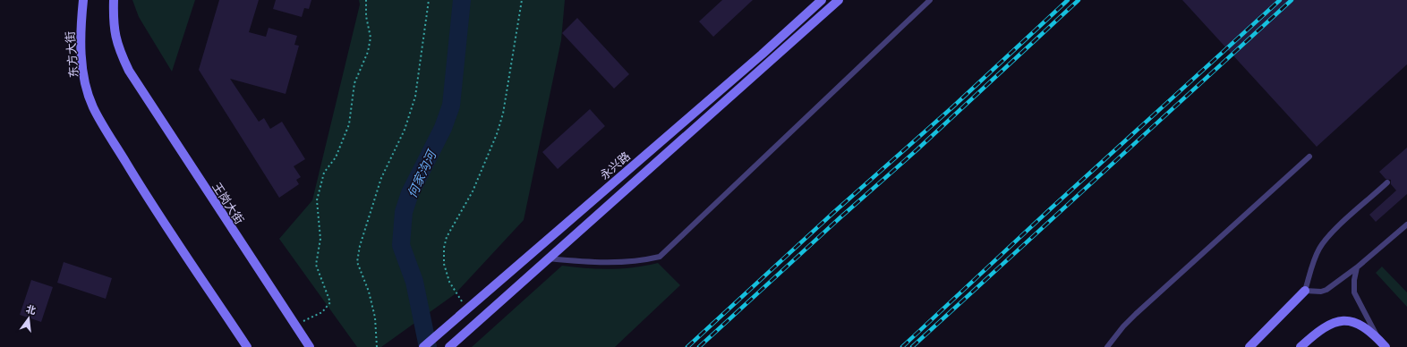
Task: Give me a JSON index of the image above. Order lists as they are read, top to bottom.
{
  "streets": {
    "main road": ["东方大街", "永兴路", "王岗大街"]
  },
  "water": ["何家沟河"],
  "north": "top"
}
